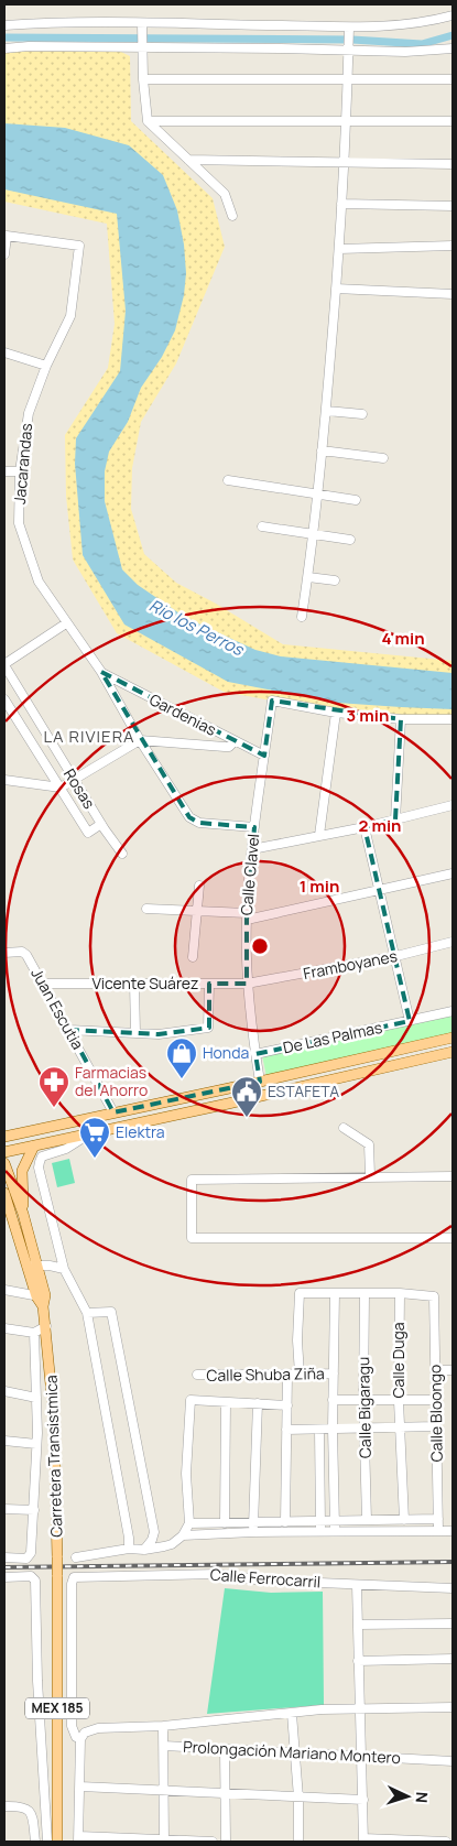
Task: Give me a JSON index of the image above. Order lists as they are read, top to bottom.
{
  "streets": {
    "main road": ["Carretera Transistmica", "MEX 185"],
    "street": [
      "Jacarandas",
      "Gardenias",
      "Rosas",
      "Calle Clavel",
      "Framboyanes",
      "Vicente Suárez",
      "Juan Escutia",
      "De Las Palmas",
      "Calle Duga",
      "Calle Shuba Ziña",
      "Calle Bigaragu",
      "Calle Bloongo",
      "Calle Ferrocarril",
      "Prolongación Mariano Montero"
    ]
  },
  "crossings": [
    ["Jacarandas", "Gardenias"],
    ["Jacarandas", "Calle Clavel"],
    ["Gardenias", "Calle Clavel"],
    ["Calle Clavel", "Framboyanes"],
    ["Calle Clavel", "Vicente Suárez"],
    ["Calle Clavel", "De Las Palmas"],
    ["Framboyanes", "Vicente Suárez"],
    ["Vicente Suárez", "Juan Escutia"],
    ["Calle Duga", "Calle Bloongo"],
    ["Carretera Transistmica", "MEX 185"]
  ],
  "districts": ["LA RIVIERA"],
  "water": ["Rio los Perros"],
  "places": {
    "shop": ["Honda"],
    "pharmacy": ["Farmacias del Ahorro"],
    "public building": ["ESTAFETA"],
    "supermarket": ["Elektra"]
  },
  "north": "right",
  "rings": [
    "4 min",
    "3 min",
    "2 min",
    "1 min"
  ]
}
